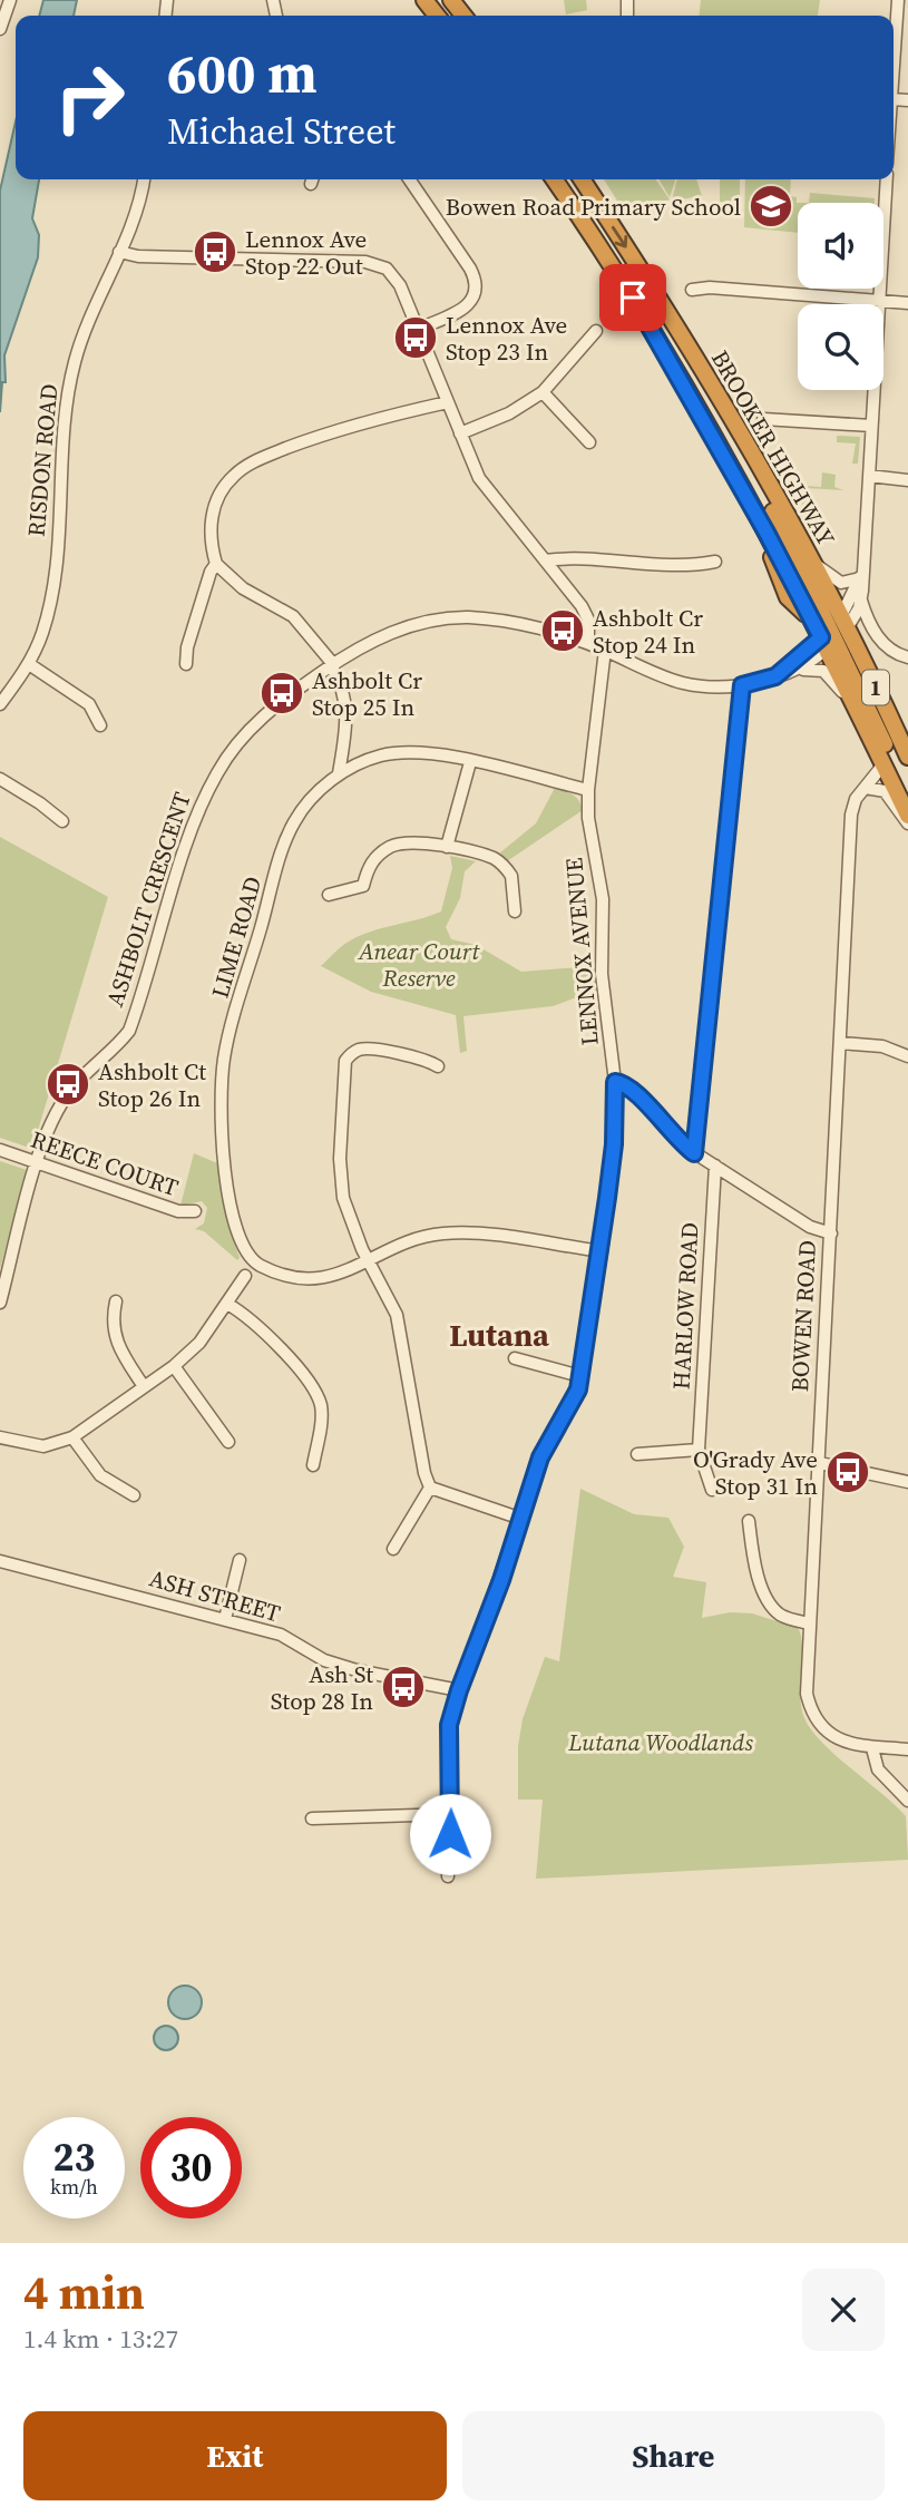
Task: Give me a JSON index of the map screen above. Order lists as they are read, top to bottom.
{
  "streets": {
    "highway": ["BROOKER HIGHWAY", "1"],
    "street": [
      "RISDON ROAD",
      "ASHBOLT CRESCENT",
      "LIME ROAD",
      "LENNOX AVENUE",
      "REECE COURT",
      "HARLOW ROAD",
      "BOWEN ROAD",
      "ASH STREET"
    ]
  },
  "crossings": [
    ["BROOKER HIGHWAY", "ASHBOLT CRESCENT"],
    ["BROOKER HIGHWAY", "BOWEN ROAD"],
    ["ASHBOLT CRESCENT", "LENNOX AVENUE"],
    ["ASHBOLT CRESCENT", "REECE COURT"],
    ["LIME ROAD", "LENNOX AVENUE"],
    ["LENNOX AVENUE", "ASH STREET"]
  ],
  "districts": ["Lutana"],
  "parks": ["Anear Court Reserve", "Lutana Woodlands"],
  "places": {
    "school or university": ["Bowen Road Primary School"],
    "bus stop": [
      "Lennox Ave Stop 22 Out",
      "Lennox Ave Stop 23 In",
      "Ashbolt Cr Stop 24 In",
      "Ashbolt Cr Stop 25 In",
      "Ashbolt Ct Stop 26 In",
      "O'Grady Ave Stop 31 In",
      "Ash St Stop 28 In"
    ]
  },
  "page": {
    "turn": ["600 m", "Michael Street"],
    "speed": "23 km/h",
    "limit": "30",
    "heading": ["4 min", "1.4 km · 13:27"],
    "buttons": ["Exit", "Share"]
  }
}
